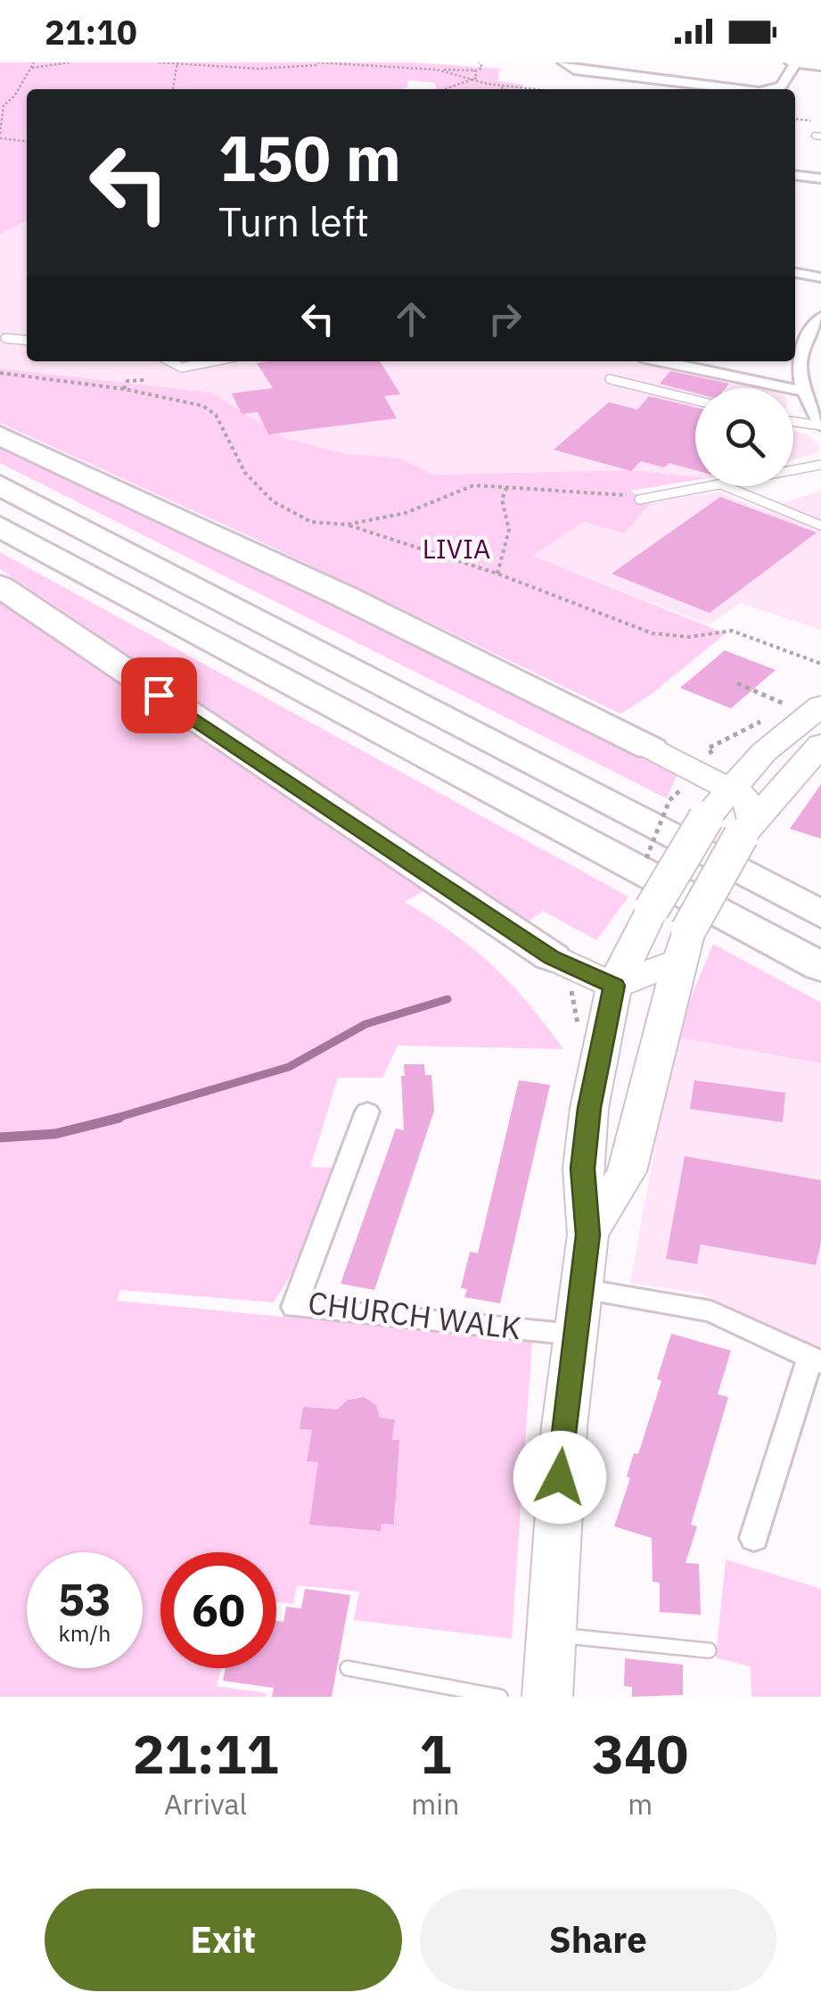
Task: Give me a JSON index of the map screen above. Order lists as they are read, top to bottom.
{
  "streets": {
    "street": ["CHURCH WALK"]
  },
  "parks": ["LIVIA"],
  "page": {
    "status": "21:10",
    "turn": ["150 m", "Turn left"],
    "speed": "53 km/h",
    "limit": "60",
    "eta": [
      "21:11",
      "Arrival",
      "1",
      "min",
      "340",
      "m"
    ],
    "buttons": ["Exit", "Share"]
  }
}
